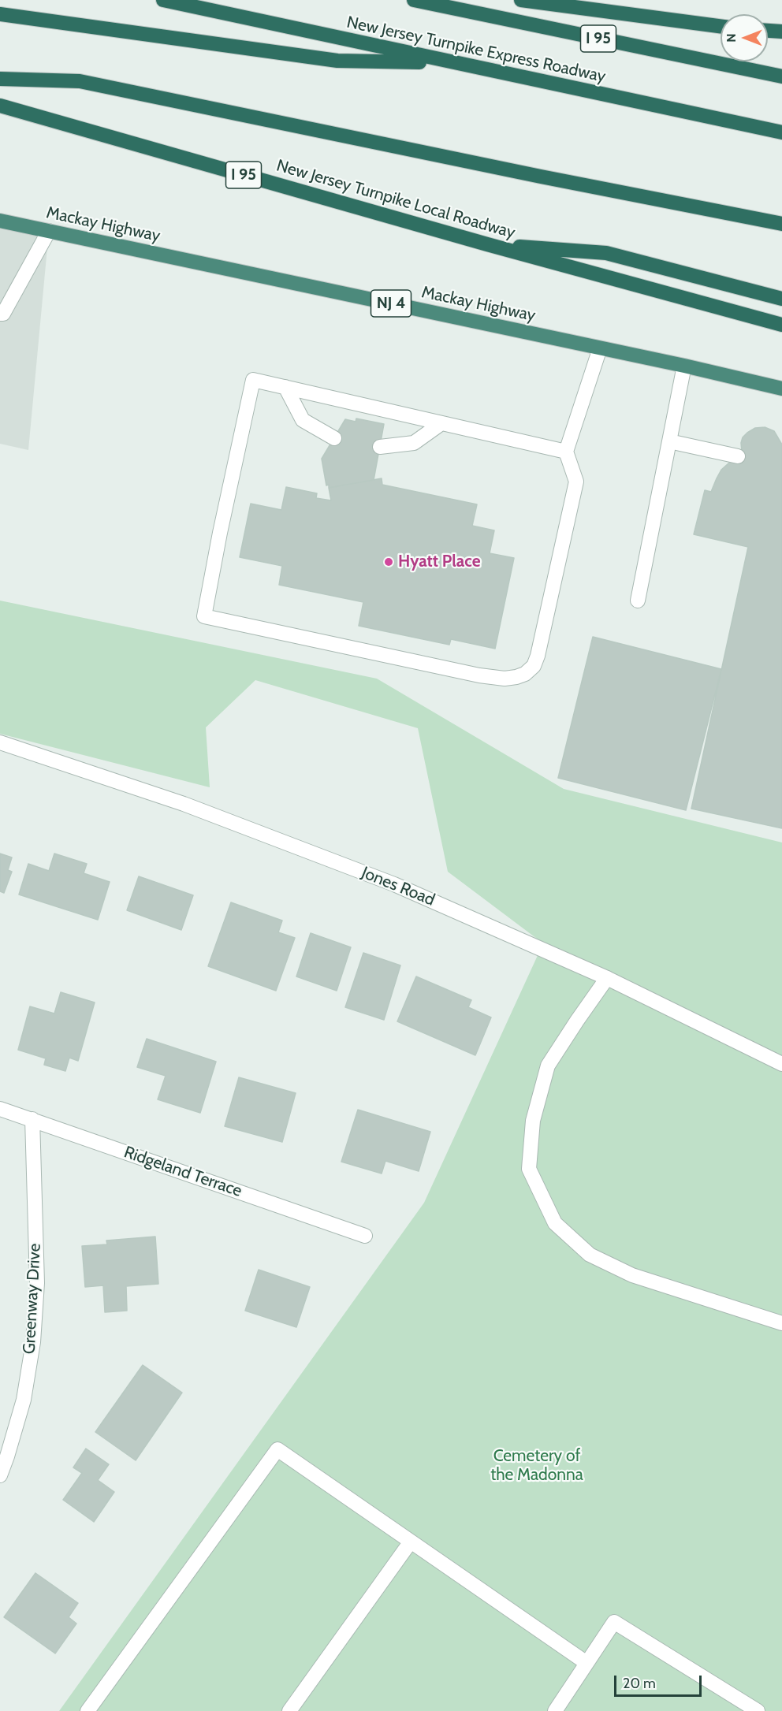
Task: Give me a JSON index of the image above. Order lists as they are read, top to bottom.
{
  "streets": {
    "highway": [
      "I 95",
      "New Jersey Turnpike Express Roadway",
      "New Jersey Turnpike Local Roadway",
      "Mackay Highway",
      "NJ 4"
    ],
    "street": ["Jones Road", "Ridgeland Terrace", "Greenway Drive"]
  },
  "crossings": [
    ["Ridgeland Terrace", "Greenway Drive"]
  ],
  "parks": ["Cemetery of the Madonna"],
  "places": ["Hyatt Place"],
  "scale_bar": "20 m",
  "north": "left"
}
